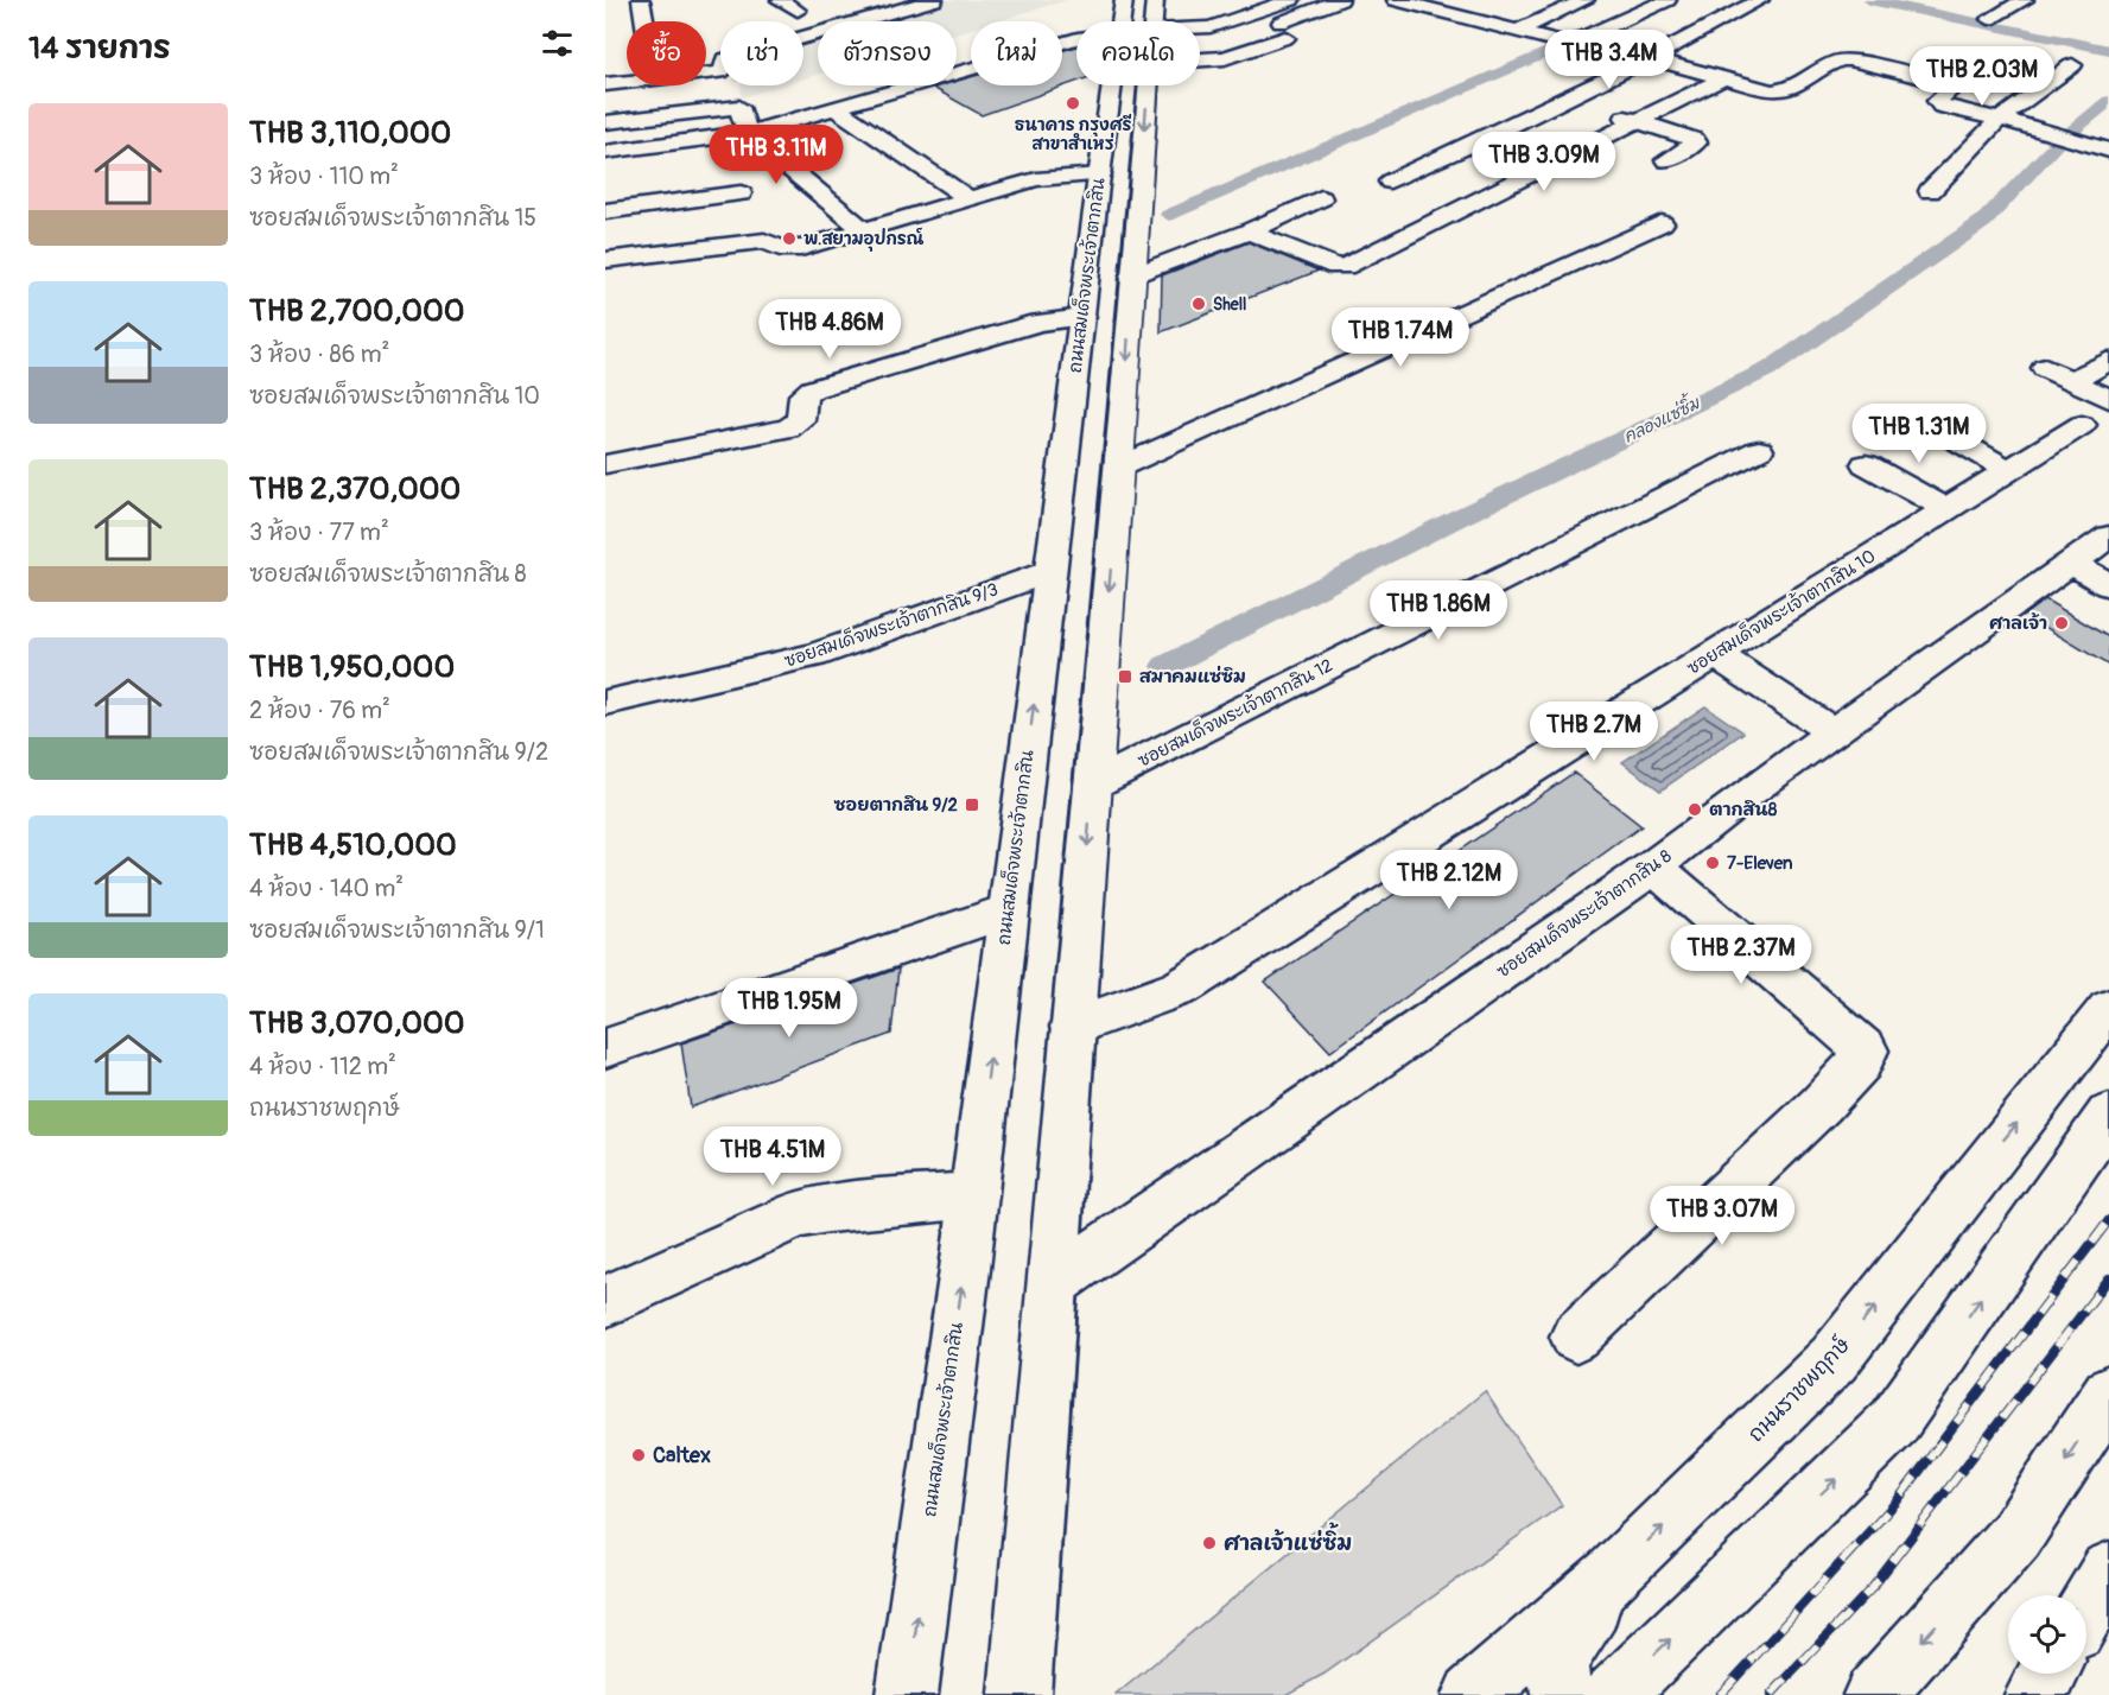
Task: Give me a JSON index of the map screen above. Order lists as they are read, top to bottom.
{
  "streets": {
    "street": [
      "ถนนสมเด็จพระเจ้าตากสิน",
      "ซอยสมเด็จพระเจ้าตากสิน 10",
      "ซอยสมเด็จพระเจ้าตากสิน 9/3",
      "ซอยสมเด็จพระเจ้าตากสิน 12",
      "ซอยสมเด็จพระเจ้าตากสิน 8",
      "ถนนราชพฤกษ์"
    ]
  },
  "crossings": [
    ["ถนนสมเด็จพระเจ้าตากสิน", "ซอยสมเด็จพระเจ้าตากสิน 9/3"]
  ],
  "water": ["คลองแซ่ซิ้ม"],
  "places": {
    "other": [
      "ธนาคาร กรุงศรี สาขาสำเหร่",
      "พ.สยามอุปกรณ์",
      "Shell",
      "ศาลเจ้า",
      "ตากสิน8",
      "7-Eleven",
      "Caltex",
      "ศาลเจ้าแซ่ซิ้ม"
    ],
    "transit": ["สมาคมแซ่ซิม", "ซอยตากสิน 9/2"]
  },
  "page": {
    "heading": "14 รายการ",
    "chip": [
      "ซื้อ",
      "เช่า",
      "ตัวกรอง",
      "ใหม่",
      "คอนโด"
    ],
    "price": [
      "THB 3.4M",
      "THB 2.03M",
      "THB 3.11M",
      "THB 3.09M",
      "THB 4.86M",
      "THB 1.74M",
      "THB 1.31M",
      "THB 1.86M",
      "THB 2.7M",
      "THB 2.12M",
      "THB 2.37M",
      "THB 1.95M",
      "THB 4.51M",
      "THB 3.07M"
    ],
    "list": [
      {
        "name": "THB 3,110,000",
        "note": "3 ห้อง · 110 m² · ซอยสมเด็จพระเจ้าตากสิน 15"
      },
      {
        "name": "THB 2,700,000",
        "note": "3 ห้อง · 86 m² · ซอยสมเด็จพระเจ้าตากสิน 10"
      },
      {
        "name": "THB 2,370,000",
        "note": "3 ห้อง · 77 m² · ซอยสมเด็จพระเจ้าตากสิน 8"
      },
      {
        "name": "THB 1,950,000",
        "note": "2 ห้อง · 76 m² · ซอยสมเด็จพระเจ้าตากสิน 9/2"
      },
      {
        "name": "THB 4,510,000",
        "note": "4 ห้อง · 140 m² · ซอยสมเด็จพระเจ้าตากสิน 9/1"
      },
      {
        "name": "THB 3,070,000",
        "note": "4 ห้อง · 112 m² · ถนนราชพฤกษ์"
      }
    ]
  }
}
